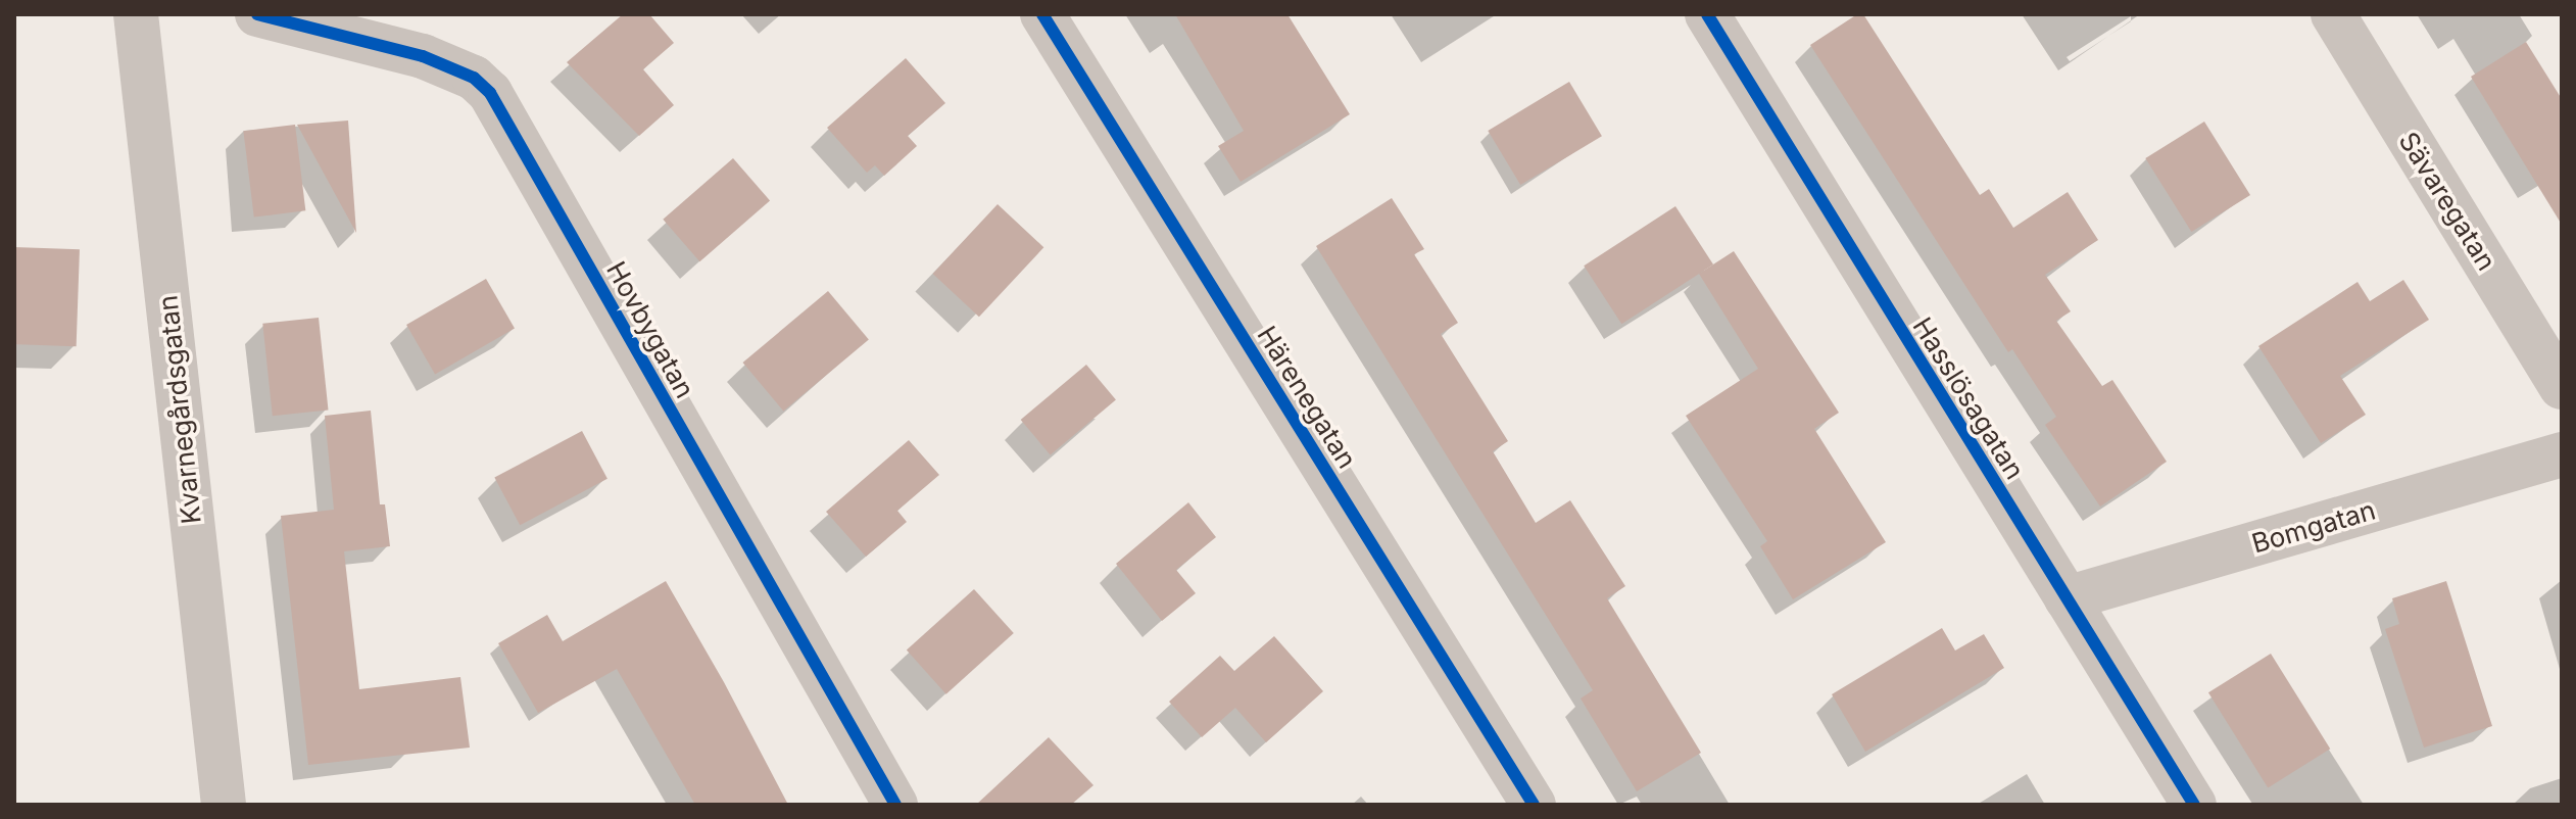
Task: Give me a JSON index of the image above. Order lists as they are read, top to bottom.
{
  "streets": {
    "street": [
      "Sävaregatan",
      "Hovbygatan",
      "Härenegatan",
      "Hasslösagatan",
      "Kvarnegårdsgatan",
      "Bomgatan"
    ]
  },
  "crossings": [
    ["Hasslösagatan", "Bomgatan"]
  ]
}
